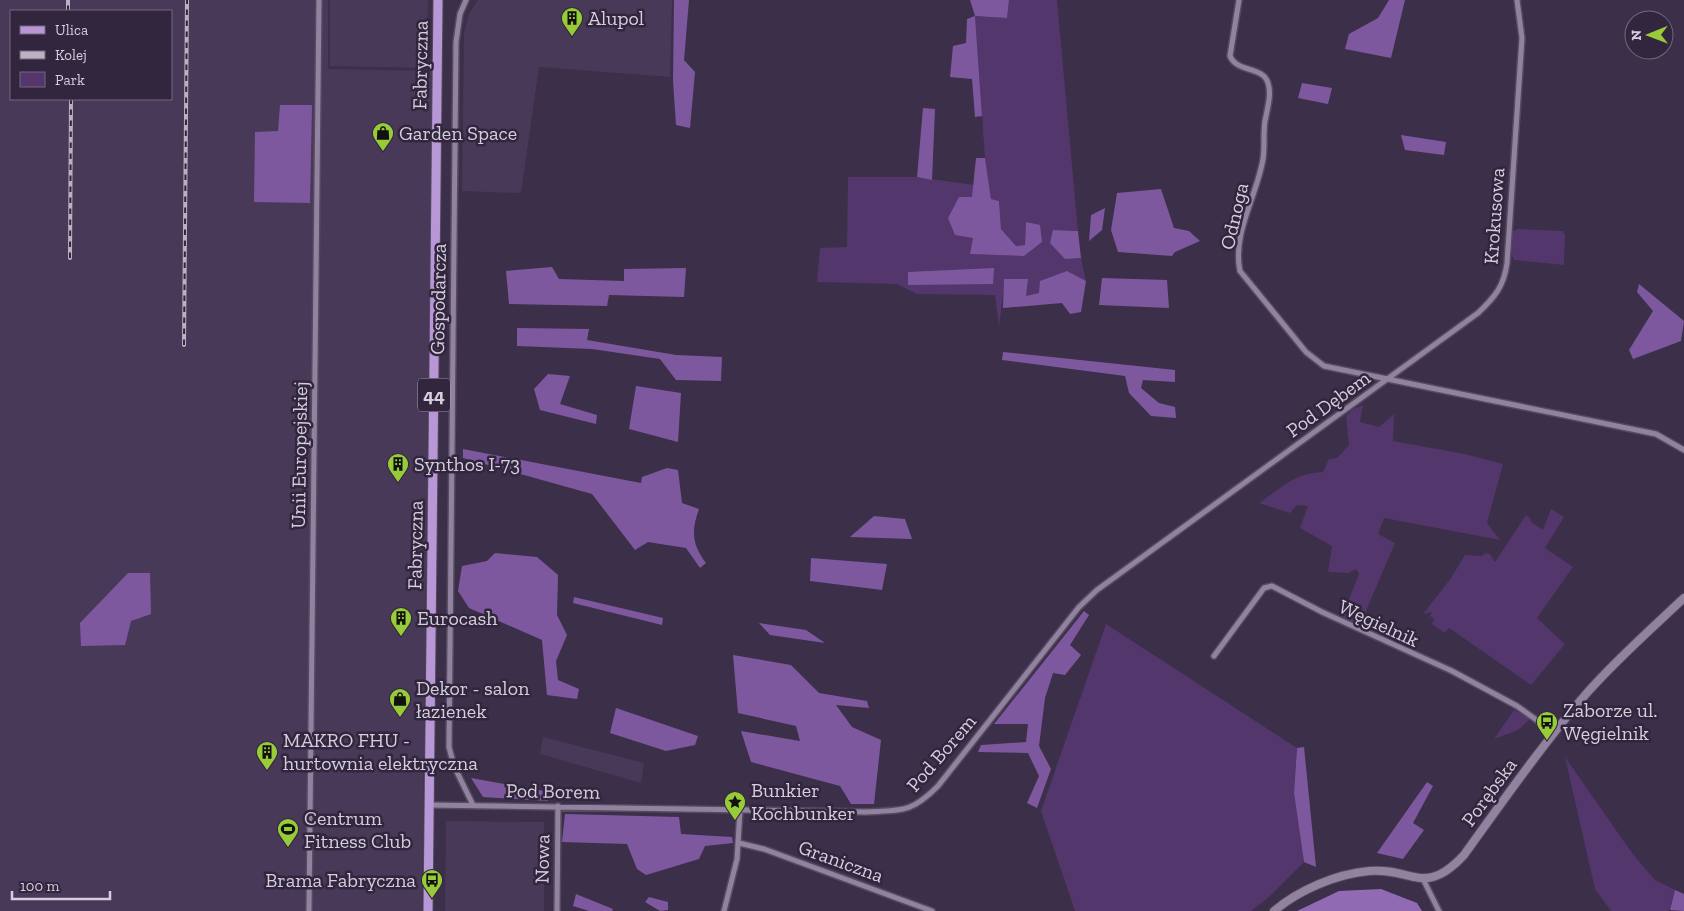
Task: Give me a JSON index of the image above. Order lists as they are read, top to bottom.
{
  "streets": {
    "main road": ["Fabryczna", "44"],
    "street": [
      "Odnoga",
      "Krokusowa",
      "Gospodarcza",
      "Pod Dębem",
      "Unii Europejskiej",
      "Węgielnik",
      "Pod Borem",
      "Porębska",
      "Nowa",
      "Graniczna"
    ]
  },
  "crossings": [
    ["Fabryczna", "Pod Borem"],
    ["Odnoga", "Krokusowa"],
    ["Odnoga", "Pod Dębem"],
    ["Krokusowa", "Pod Dębem"],
    ["Gospodarcza", "Pod Borem"],
    ["Pod Dębem", "Pod Borem"],
    ["Węgielnik", "Porębska"],
    ["Pod Borem", "Nowa"]
  ],
  "places": {
    "building": [
      "Alupol",
      "Synthos I-73",
      "Eurocash",
      "MAKRO FHU - hurtownia elektryczna"
    ],
    "shop": ["Garden Space", "Dekor - salon łazienek"],
    "bus stop": ["Zaborze ul. Węgielnik", "Brama Fabryczna"],
    "place": ["Bunkier Kochbunker"],
    "sports": ["Centrum Fitness Club"]
  },
  "legend": ["Ulica", "Kolej", "Park"],
  "scale_bar": "100 m",
  "north": "left"
}
